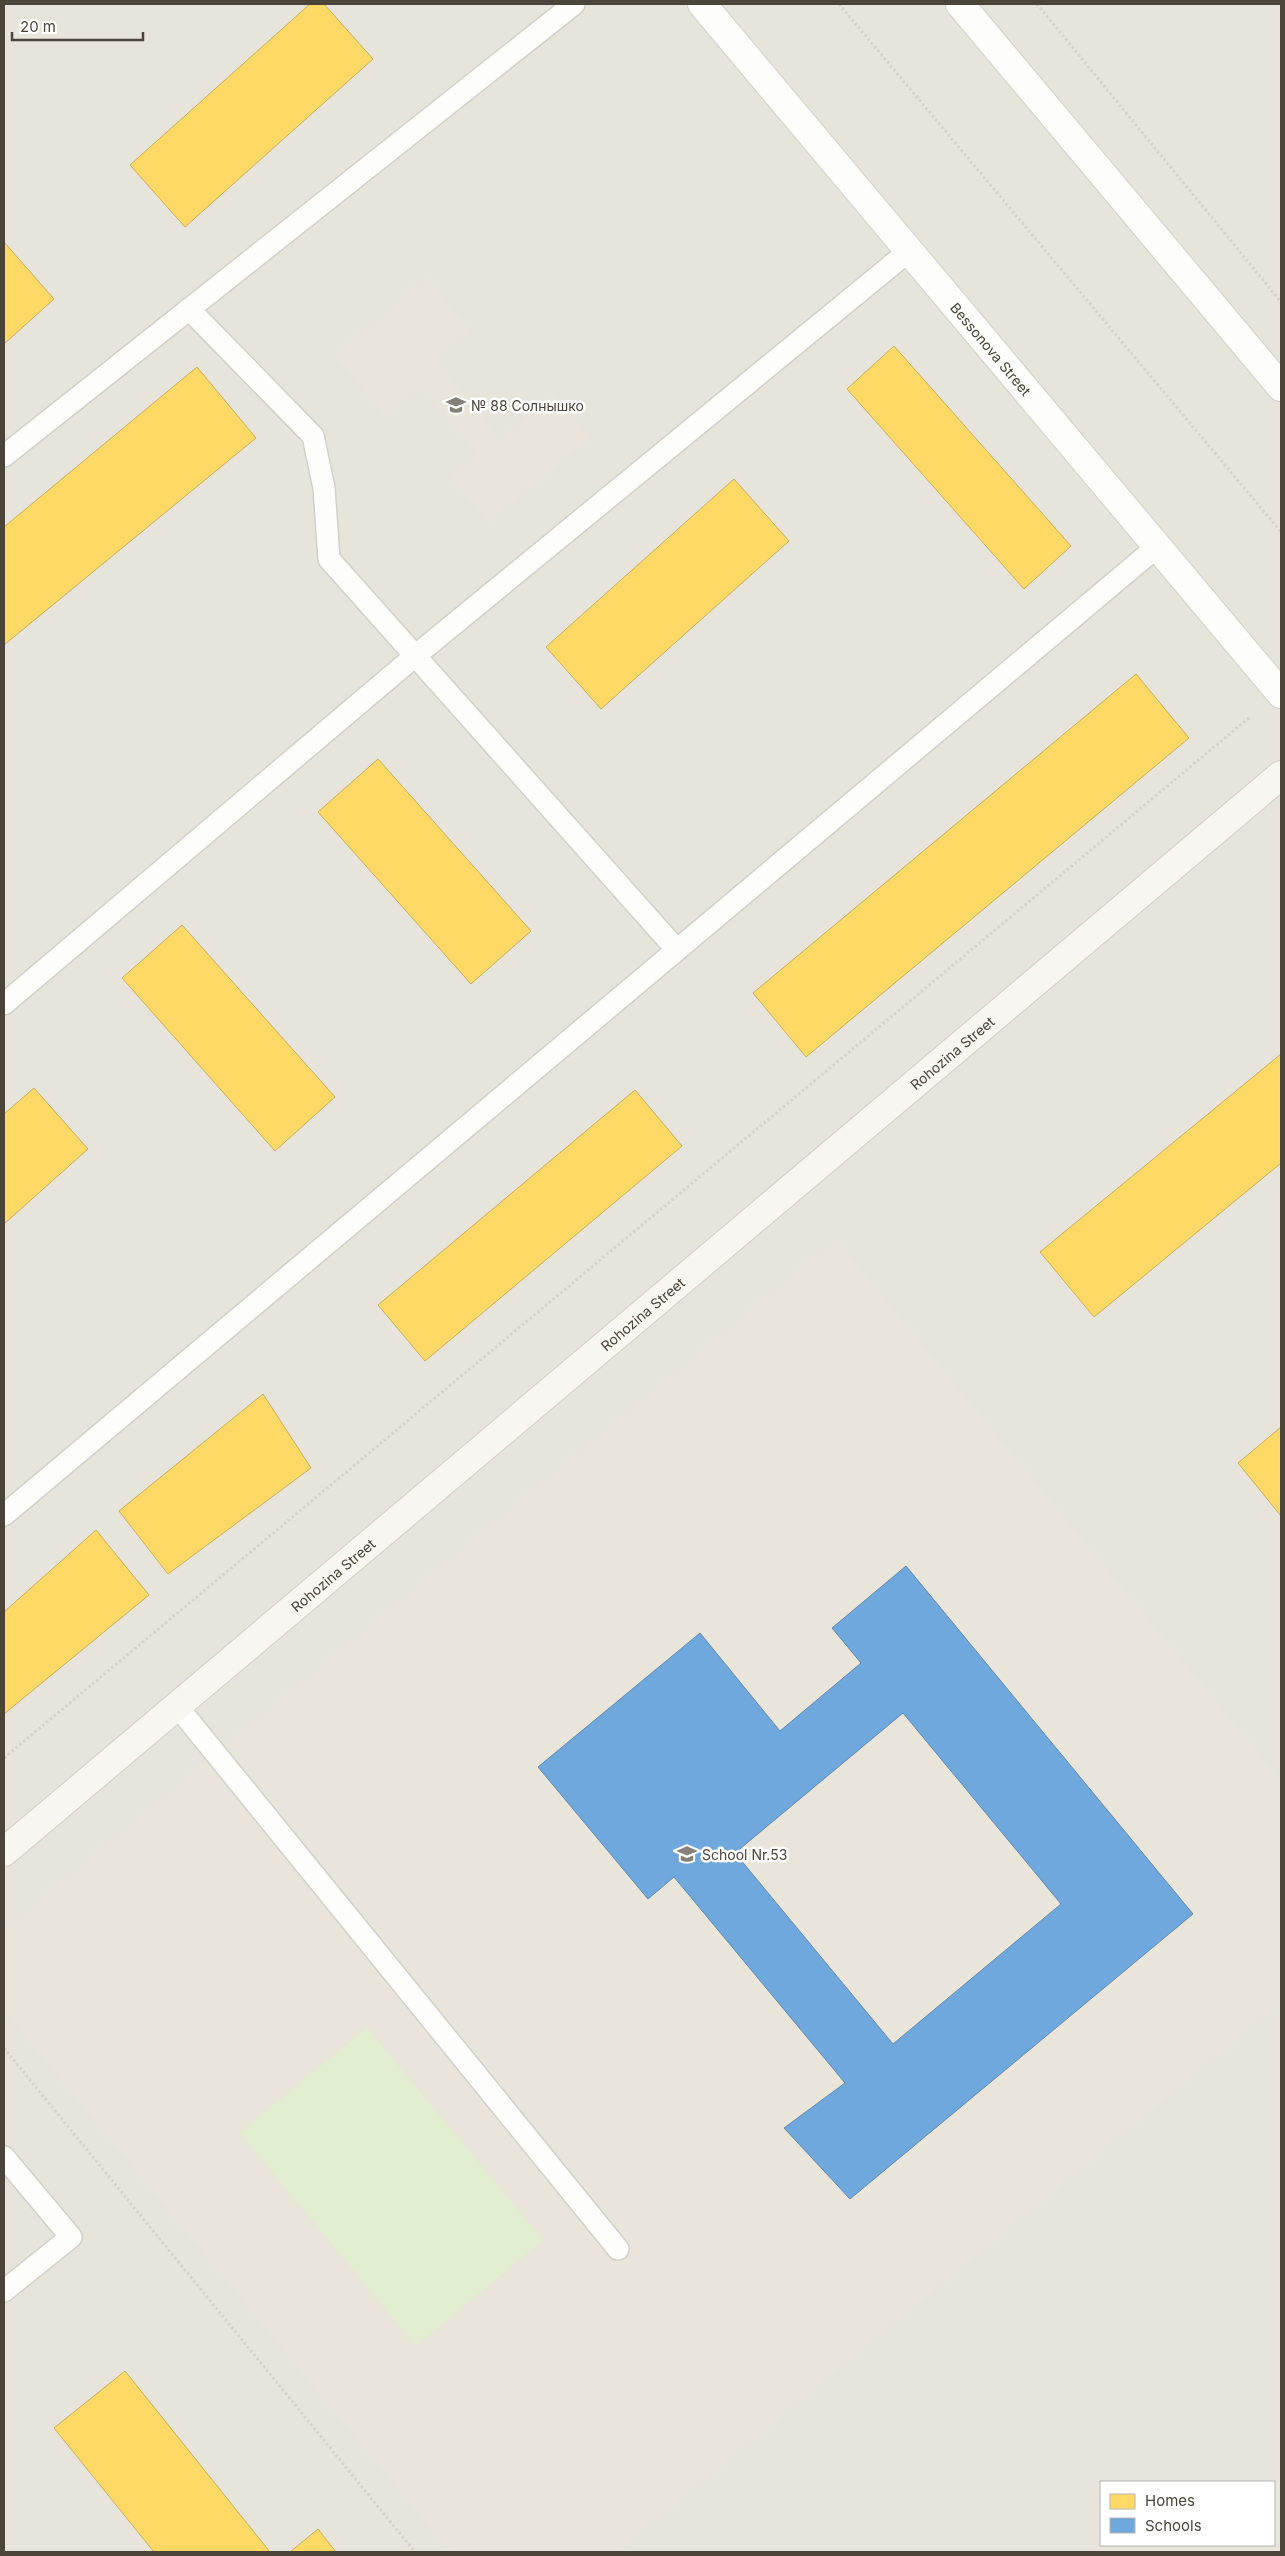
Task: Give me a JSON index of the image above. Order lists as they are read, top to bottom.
{
  "streets": {
    "street": ["Bessonova Street", "Rohozina Street"]
  },
  "places": {
    "school or university": ["№ 88 Солнышко", "School Nr.53"]
  },
  "legend": ["Homes", "Schools"],
  "scale_bar": "20 m"
}
